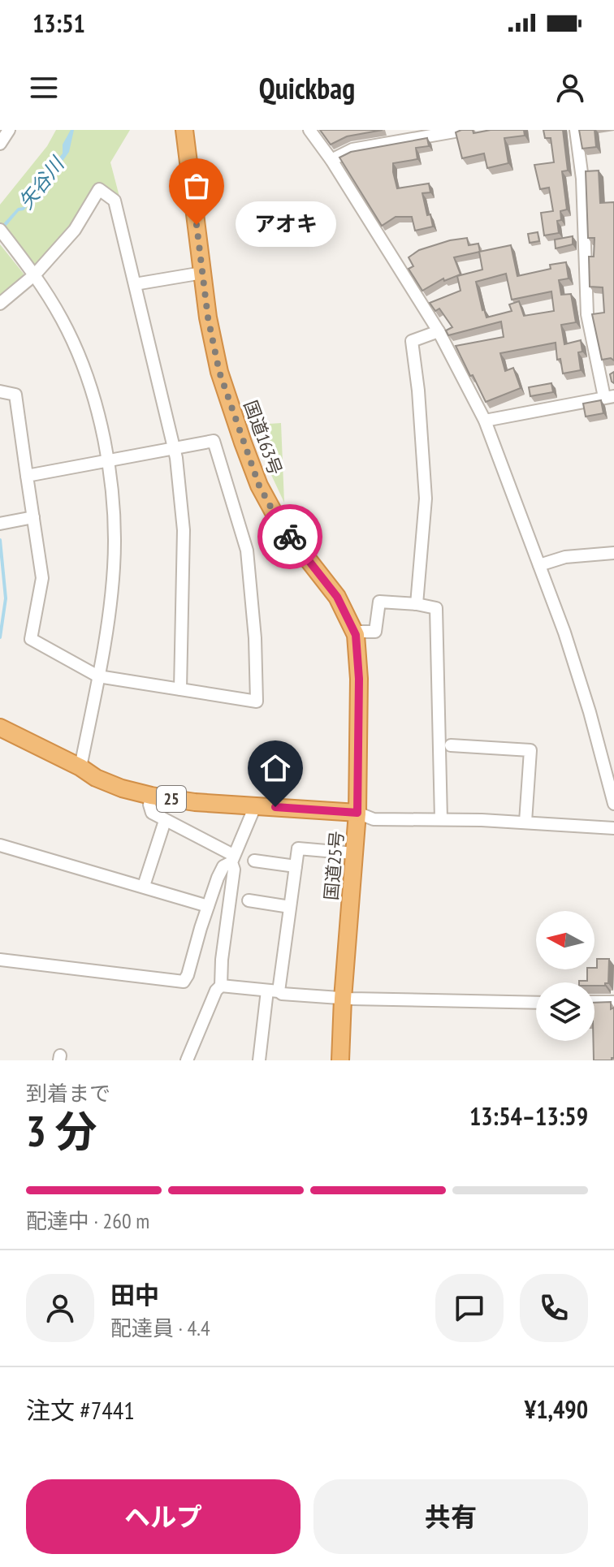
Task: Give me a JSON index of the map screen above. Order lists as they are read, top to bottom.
{
  "streets": {
    "highway": ["国道163号", "25", "国道25号"]
  },
  "crossings": [
    ["国道163号", "国道25号"]
  ],
  "water": ["矢谷川"],
  "places": ["アオキ"],
  "north": "left",
  "page": {
    "status": "13:51",
    "header": "Quickbag",
    "bubble": "アオキ",
    "heading": ["3 分", "到着まで", "13:54–13:59"],
    "panel": [
      "田中",
      "配達員 · 4.4",
      "注文 #7441",
      "¥1,490"
    ],
    "bar": "配達中 · 260 m",
    "buttons": ["ヘルプ", "共有"]
  }
}
